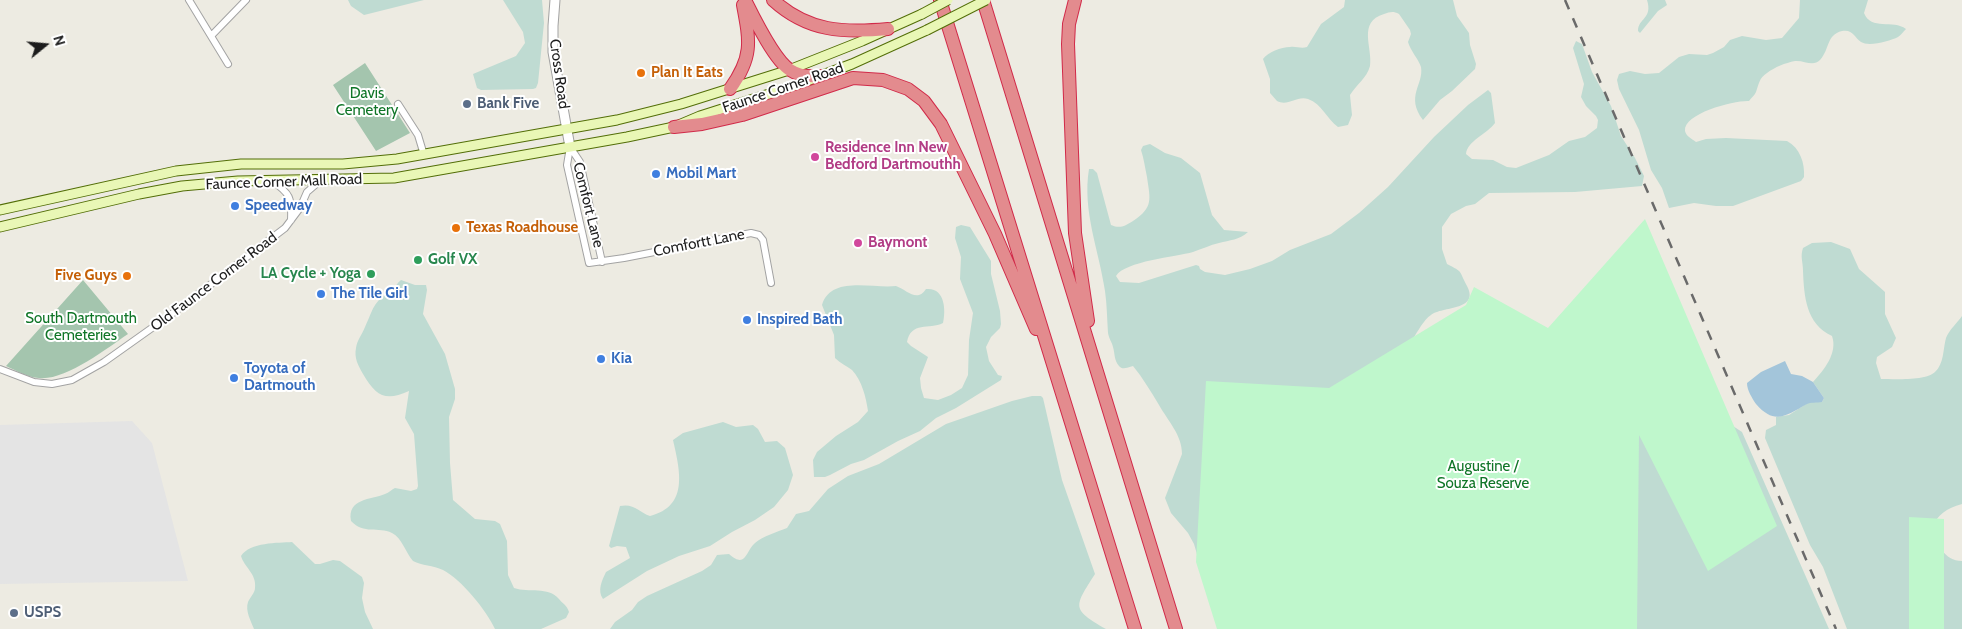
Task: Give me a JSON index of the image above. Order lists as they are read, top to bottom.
{
  "streets": {
    "main road": ["Faunce Corner Road", "Faunce Corner Mall Road"],
    "street": [
      "Cross Road",
      "Comfort Lane",
      "Comfortt Lane",
      "Old Faunce Corner Road"
    ]
  },
  "crossings": [
    ["Cross Road", "Faunce Corner Road"],
    ["Cross Road", "Faunce Corner Mall Road"],
    ["Cross Road", "Comfort Lane"],
    ["Faunce Corner Road", "Faunce Corner Mall Road"],
    ["Faunce Corner Road", "Comfort Lane"],
    ["Faunce Corner Mall Road", "Comfort Lane"],
    ["Faunce Corner Mall Road", "Old Faunce Corner Road"],
    ["Comfort Lane", "Comfortt Lane"]
  ],
  "parks": ["Davis Cemetery", "South Dartmouth Cemeteries", "Augustine / Souza Reserve"],
  "places": [
    "Plan It Eats",
    "Bank Five",
    "Residence Inn New Bedford Dartmouthh",
    "Mobil Mart",
    "Speedway",
    "Texas Roadhouse",
    "Baymont",
    "Golf VX",
    "LA Cycle + Yoga",
    "Five Guys",
    "The Tile Girl",
    "Inspired Bath",
    "Kia",
    "Toyota of Dartmouth",
    "USPS"
  ],
  "north": "right"
}
